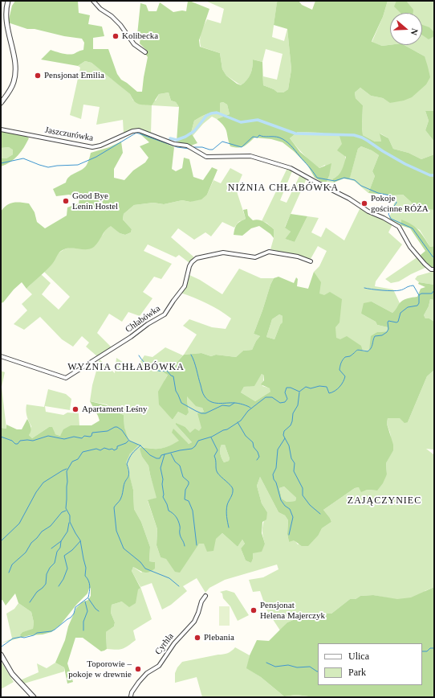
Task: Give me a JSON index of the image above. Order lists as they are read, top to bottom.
{
  "streets": {
    "street": ["Jaszczurówka", "Chłabówka", "Cyrhla"]
  },
  "districts": ["NIŻNIA CHŁABÓWKA", "WYŻNIA CHŁABÓWKA", "ZAJĄCZYNIEC"],
  "places": [
    "Kolibecka",
    "Pensjonat Emilia",
    "Good Bye Lenin Hostel",
    "Pokoje gościnne RÓŻA",
    "Apartament Leśny",
    "Pensjonat Helena Majerczyk",
    "Plebania",
    "Toporowie – pokoje w drewnie"
  ],
  "legend": ["Ulica", "Park"],
  "north": "right"
}
